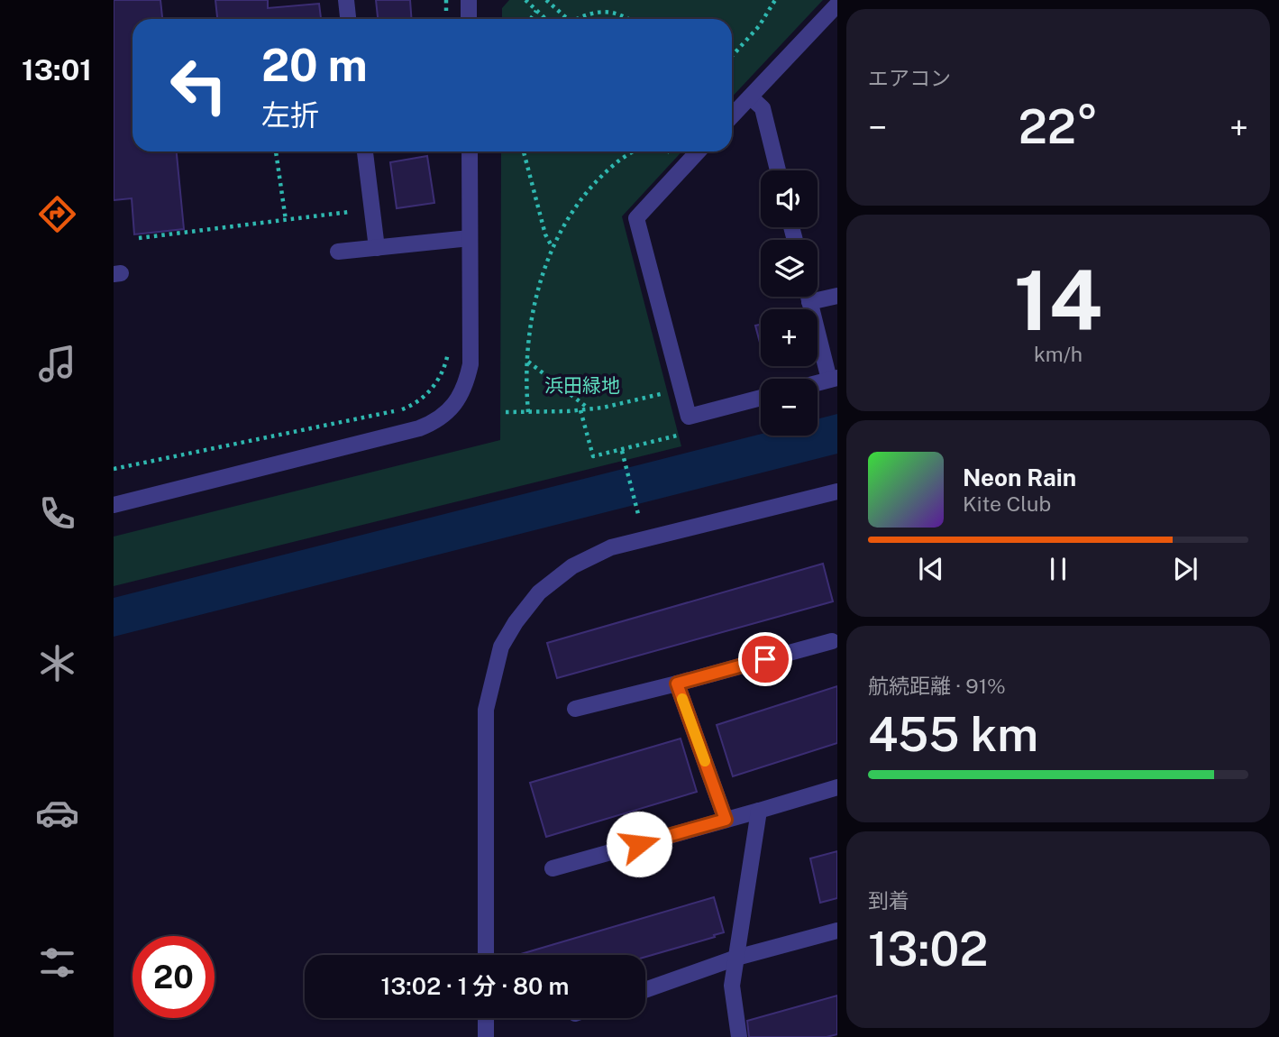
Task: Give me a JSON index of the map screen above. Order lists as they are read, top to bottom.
{
  "parks": ["浜田緑地"],
  "page": {
    "tabs": "13:01",
    "tile": [
      "エアコン",
      ["14", "km/h"],
      ["航続距離 · 91%", "455 km"],
      ["到着", "13:02"]
    ],
    "turn": ["20 m", "左折"],
    "heat": ["−", "22°", "+"],
    "map_buttons": ["+", "−"],
    "song": ["Neon Rain", "Kite Club"],
    "limit": "20",
    "trip": "13:02 · 1 分 · 80 m"
  }
}
